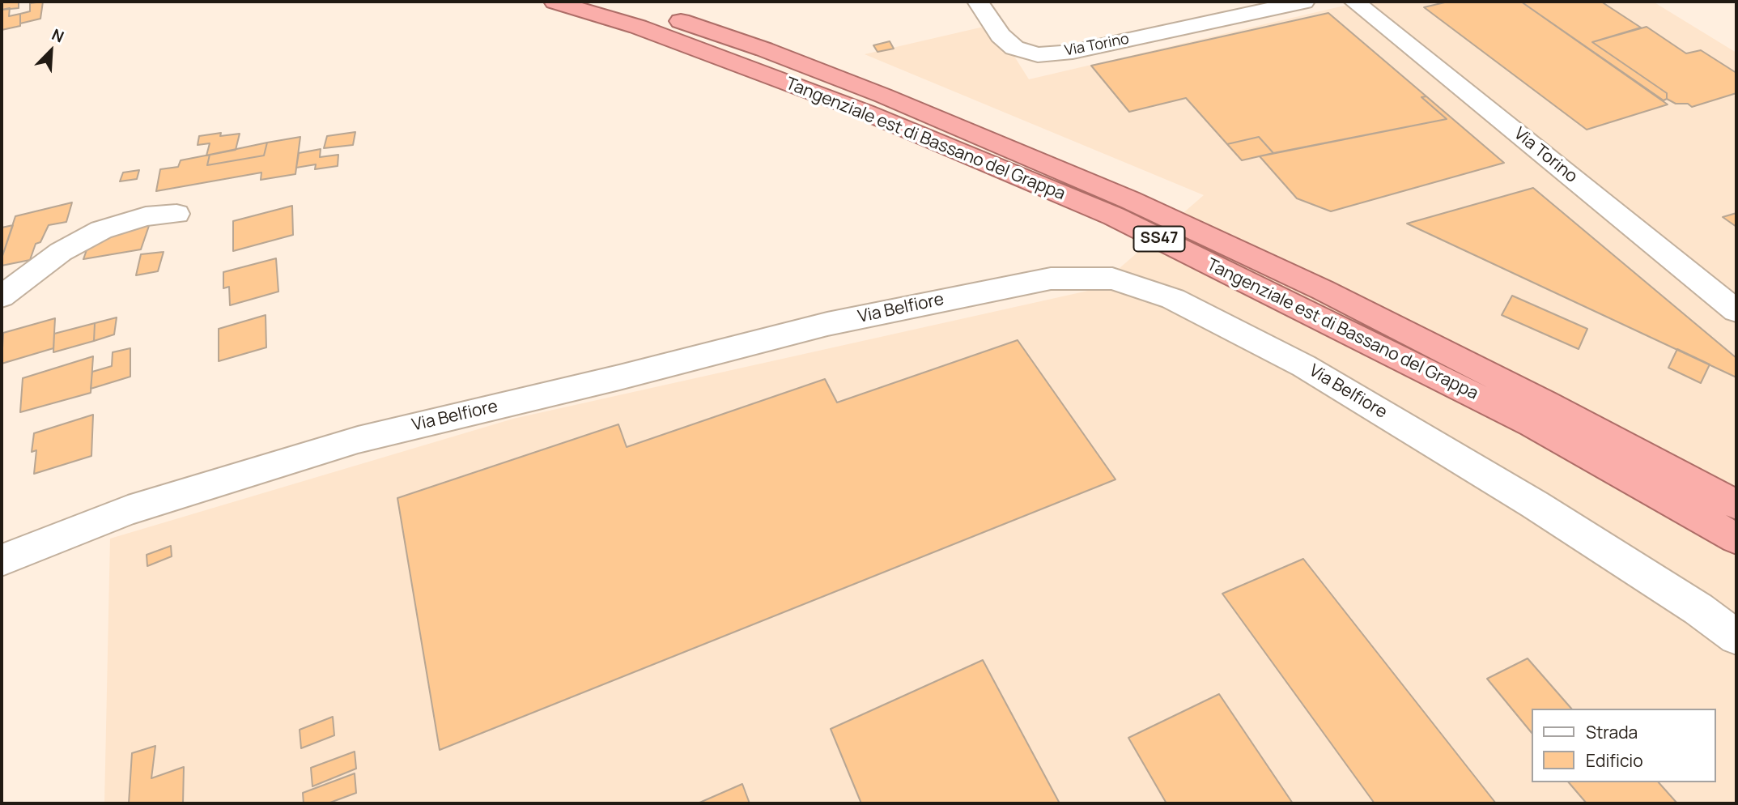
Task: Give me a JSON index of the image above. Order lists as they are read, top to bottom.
{
  "streets": {
    "highway": ["Tangenziale est di Bassano del Grappa", "SS47"],
    "street": ["Via Torino", "Via Belfiore"]
  },
  "legend": ["Strada", "Edificio"],
  "north": "top right"
}
